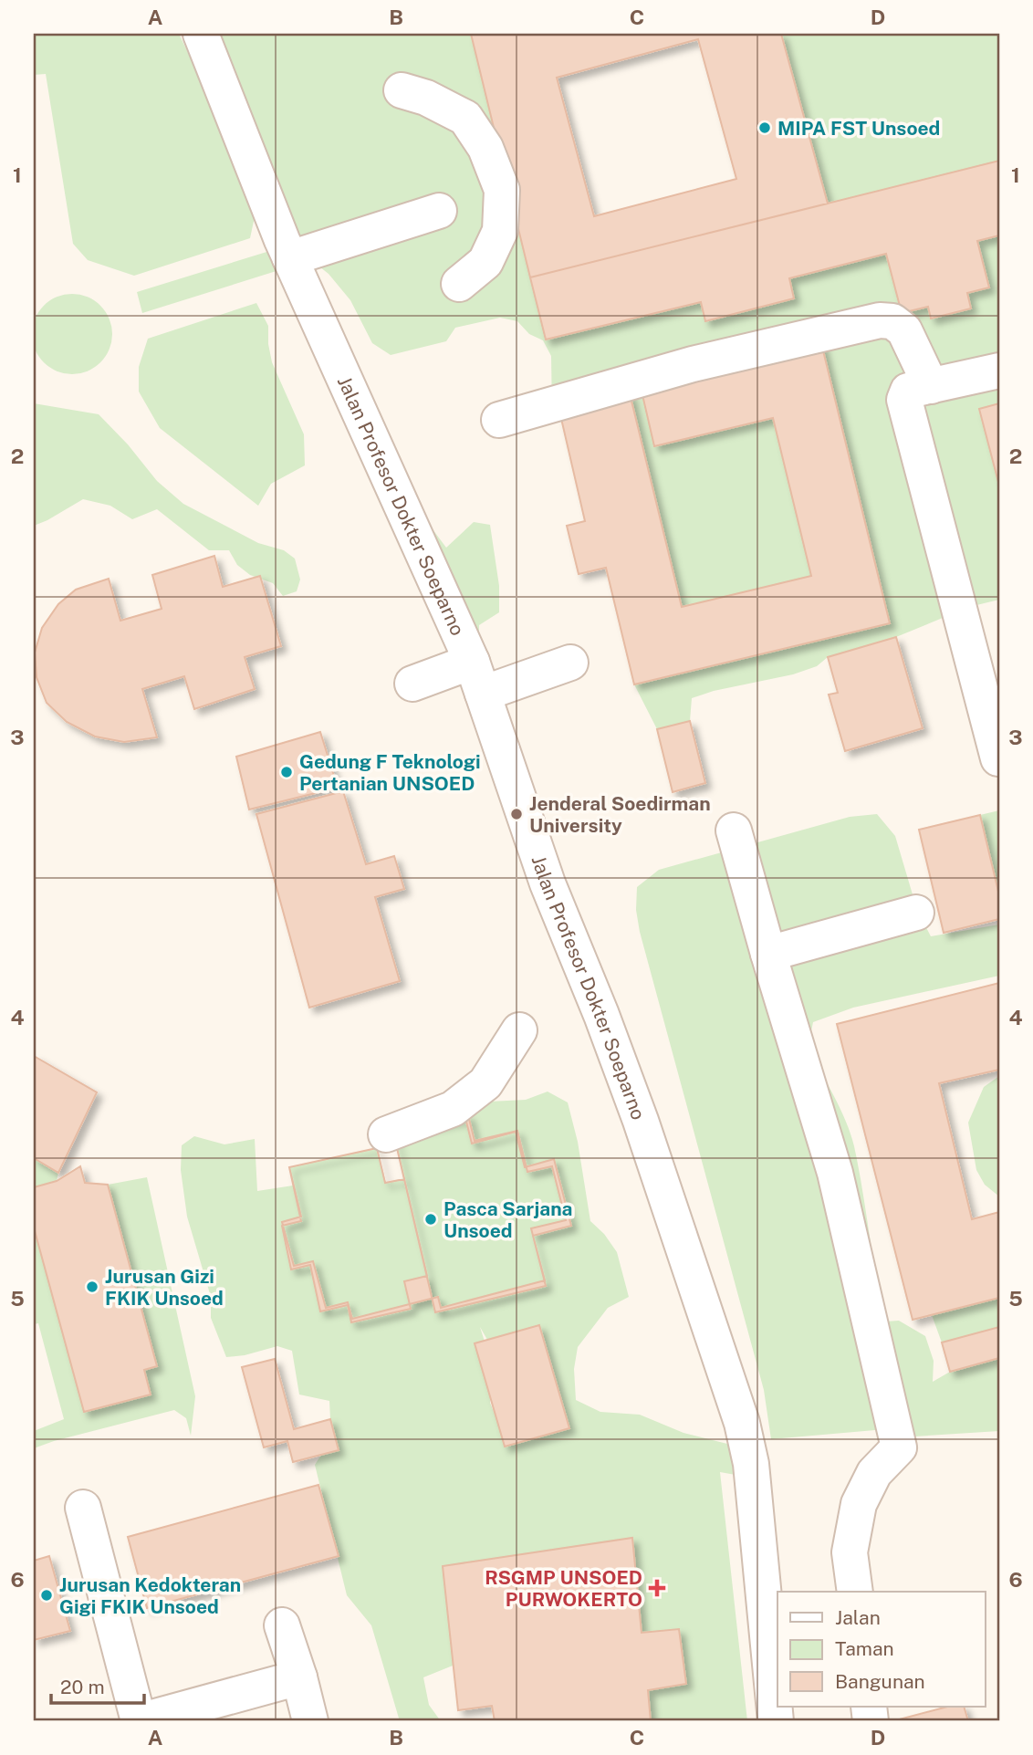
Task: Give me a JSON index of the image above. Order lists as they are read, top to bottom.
{
  "streets": {
    "street": ["Jalan Profesor Dokter Soeparno"]
  },
  "places": {
    "other": [
      "MIPA FST Unsoed",
      "Gedung F Teknologi Pertanian UNSOED",
      "Jenderal Soedirman University",
      "Pasca Sarjana Unsoed",
      "Jurusan Gizi FKIK Unsoed",
      "Jurusan Kedokteran Gigi FKIK Unsoed"
    ],
    "health": ["RSGMP UNSOED PURWOKERTO"]
  },
  "legend": ["Jalan", "Taman", "Bangunan"],
  "scale_bar": "20 m",
  "grid": {
    "columns": [
      "A",
      "B",
      "C",
      "D"
    ],
    "rows": [
      "1",
      "2",
      "3",
      "4",
      "5",
      "6"
    ]
  }
}
